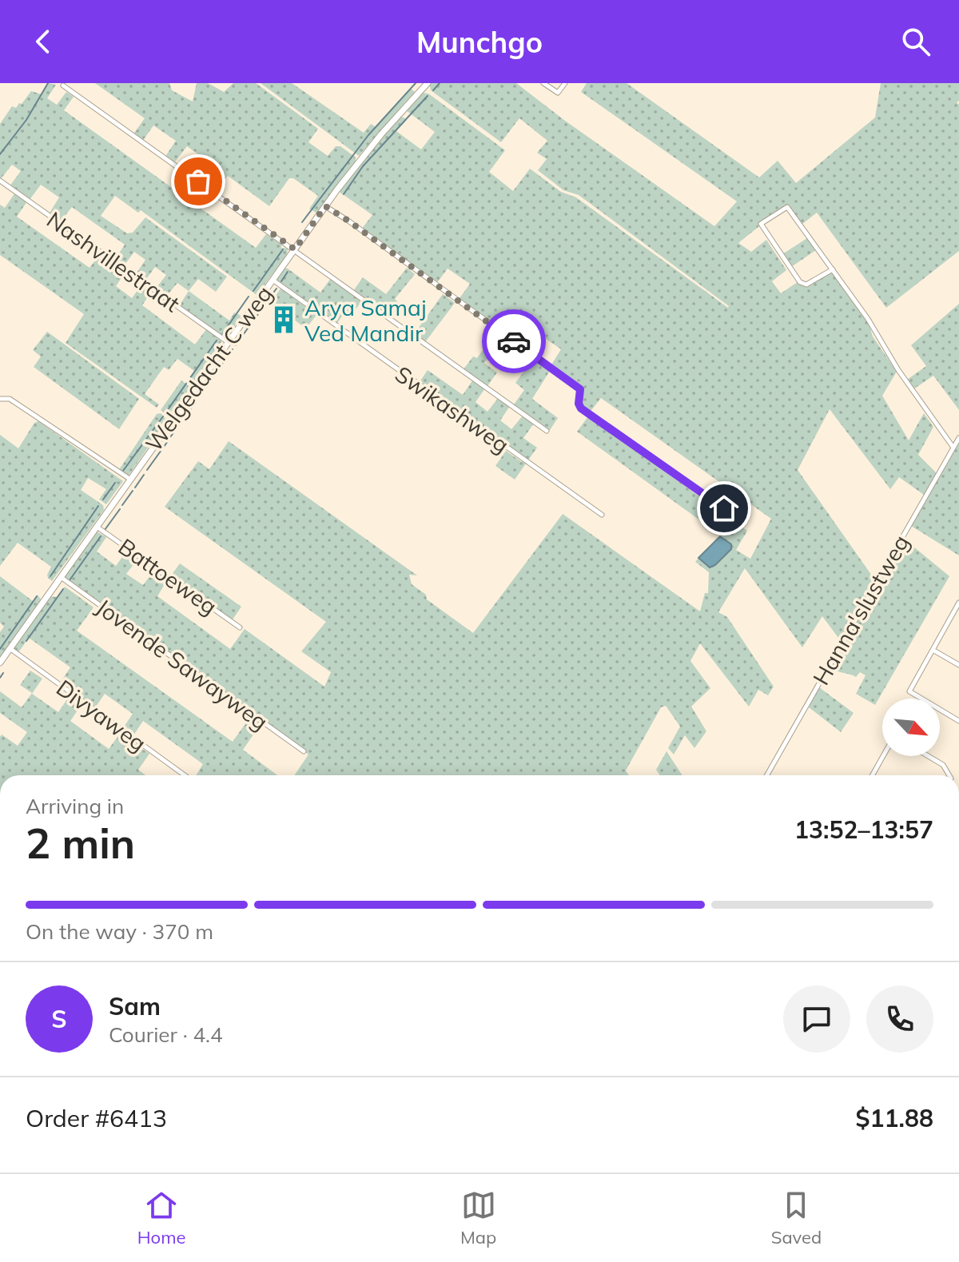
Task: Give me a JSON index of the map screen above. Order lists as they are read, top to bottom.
{
  "streets": {
    "street": [
      "Nashvillestraat",
      "Welgedacht C weg",
      "Swikashweg",
      "Battoeweg",
      "Hanna'slustweg",
      "Jovende Sawayweg",
      "Divyaweg"
    ]
  },
  "crossings": [
    ["Nashvillestraat", "Welgedacht C weg"],
    ["Welgedacht C weg", "Swikashweg"],
    ["Welgedacht C weg", "Battoeweg"],
    ["Welgedacht C weg", "Jovende Sawayweg"],
    ["Welgedacht C weg", "Divyaweg"]
  ],
  "places": {
    "building": ["Arya Samaj Ved Mandir"]
  },
  "north": "bottom right",
  "page": {
    "header": "Munchgo",
    "heading": ["2 min", "Arriving in", "13:52–13:57"],
    "panel": [
      "Sam",
      "Courier · 4.4",
      "Order #6413",
      "$11.88"
    ],
    "bar": "On the way · 370 m",
    "round": "S",
    "tabs": ["Home", "Map", "Saved"]
  }
}
